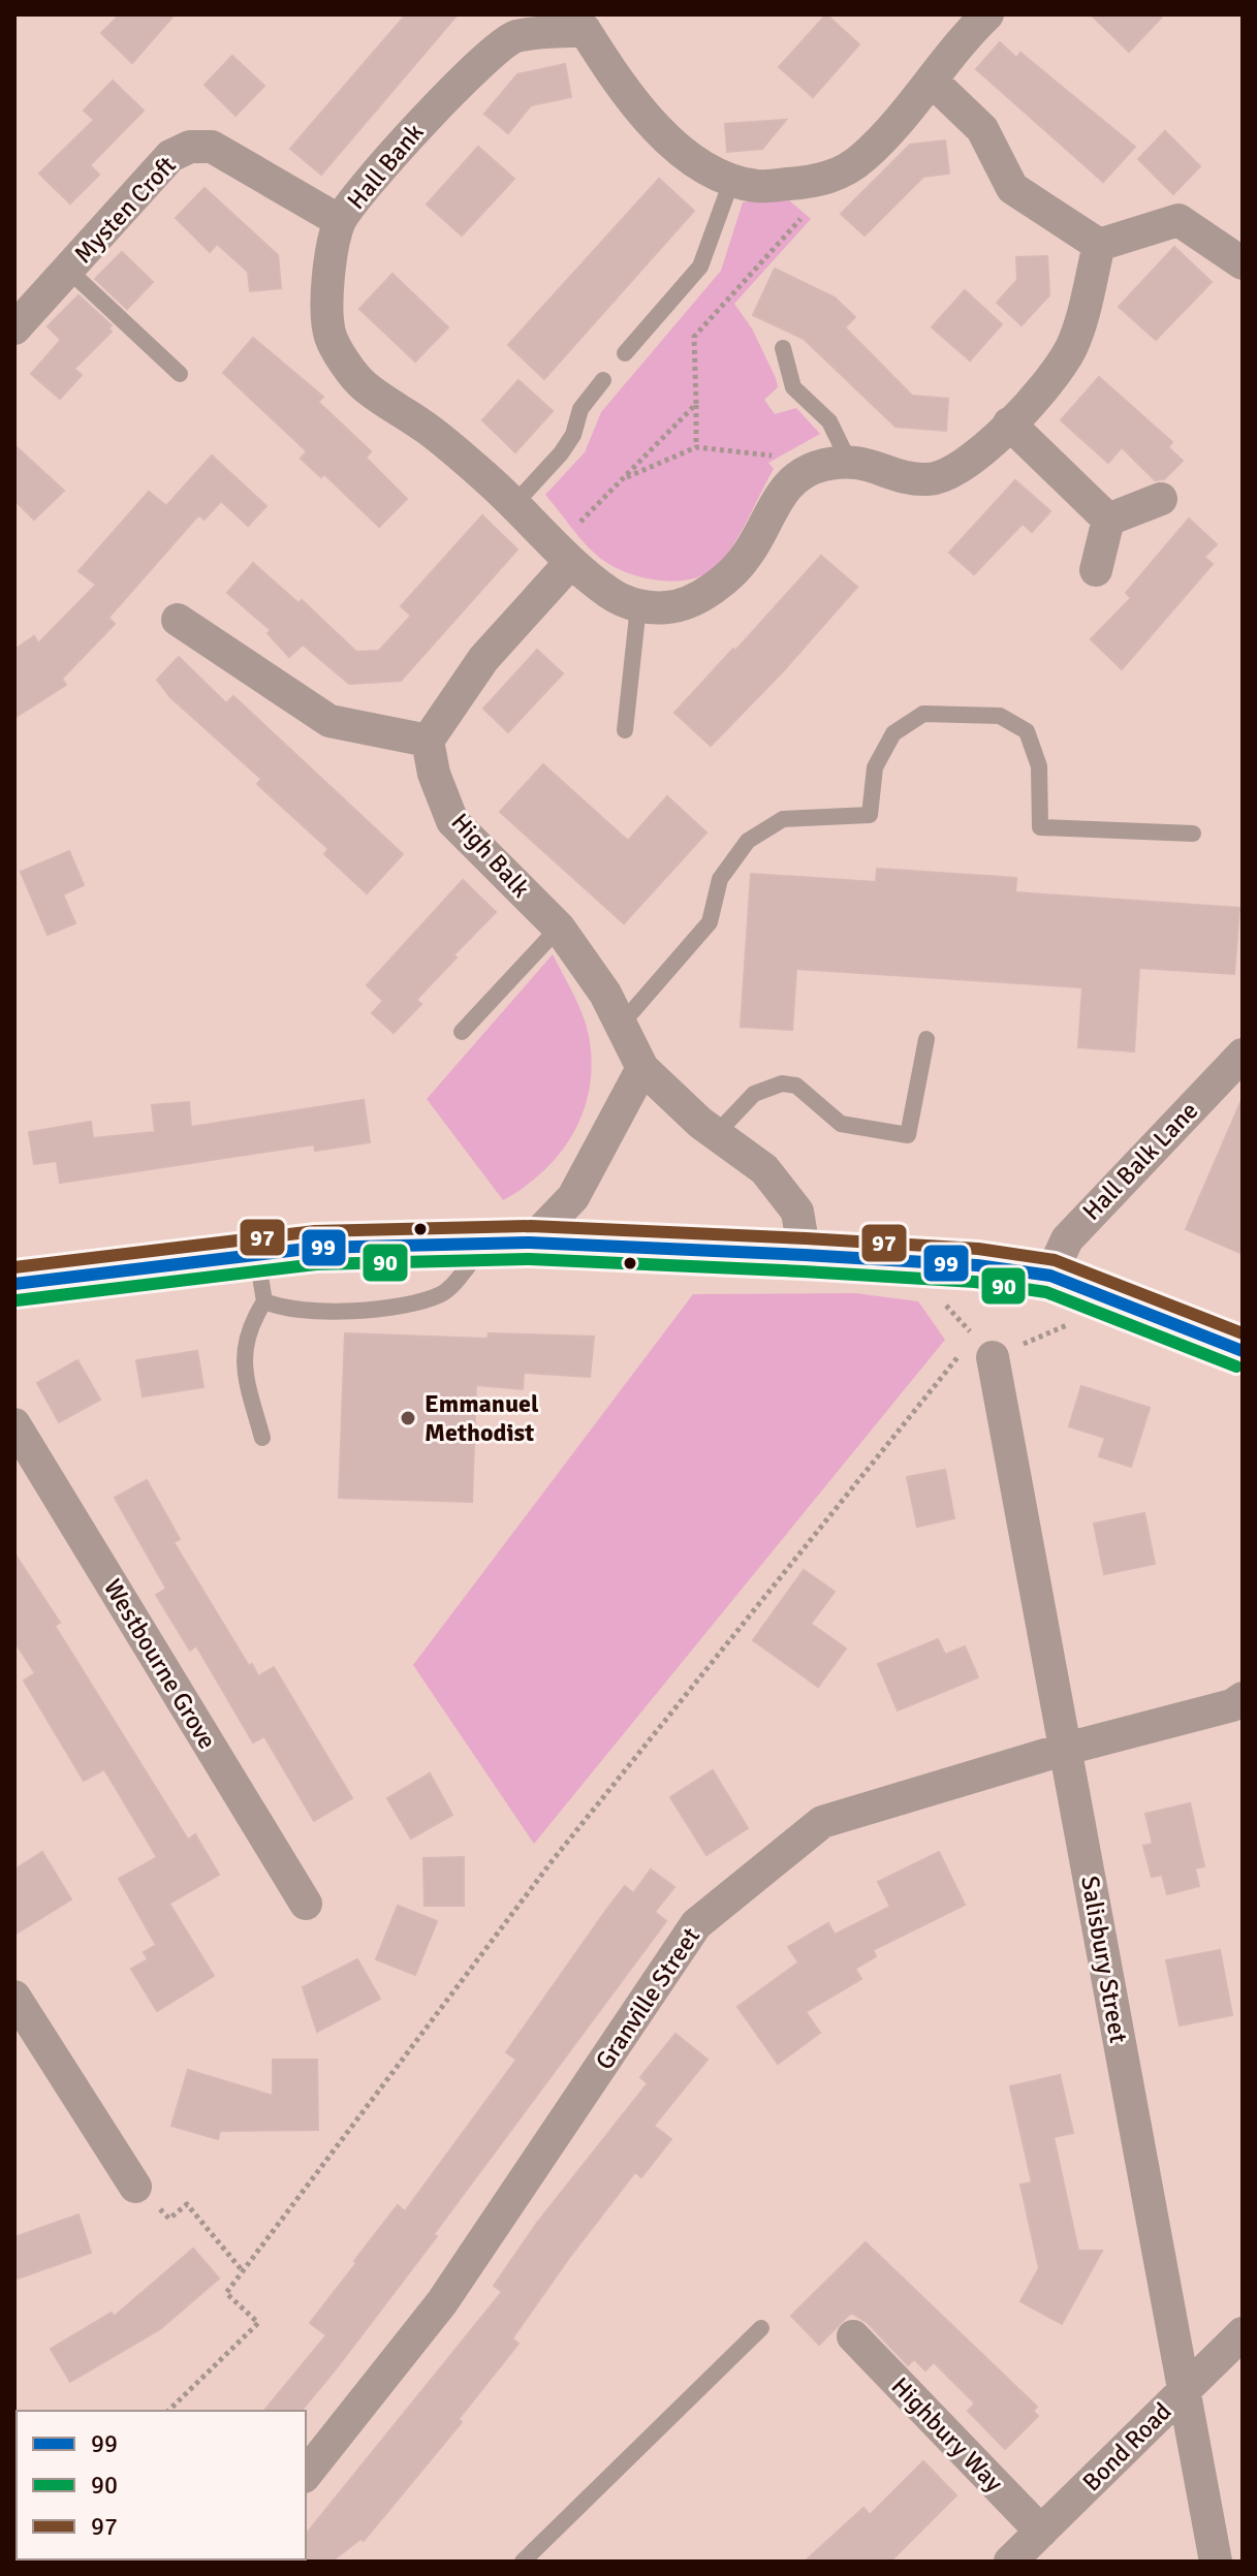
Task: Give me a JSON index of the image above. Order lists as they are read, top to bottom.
{
  "streets": {
    "street": [
      "Hall Bank",
      "Mysten Croft",
      "High Balk",
      "Hall Balk Lane",
      "Westbourne Grove",
      "Salisbury Street",
      "Granville Street",
      "Highbury Way",
      "Bond Road"
    ]
  },
  "crossings": [
    ["Hall Bank", "Mysten Croft"],
    ["Salisbury Street", "Granville Street"],
    ["Salisbury Street", "Bond Road"],
    ["Highbury Way", "Bond Road"]
  ],
  "places": ["Emmanuel Methodist"],
  "lines": ["transit line 97", "transit line 99", "transit line 90"],
  "legend": ["99", "90", "97"]
}
